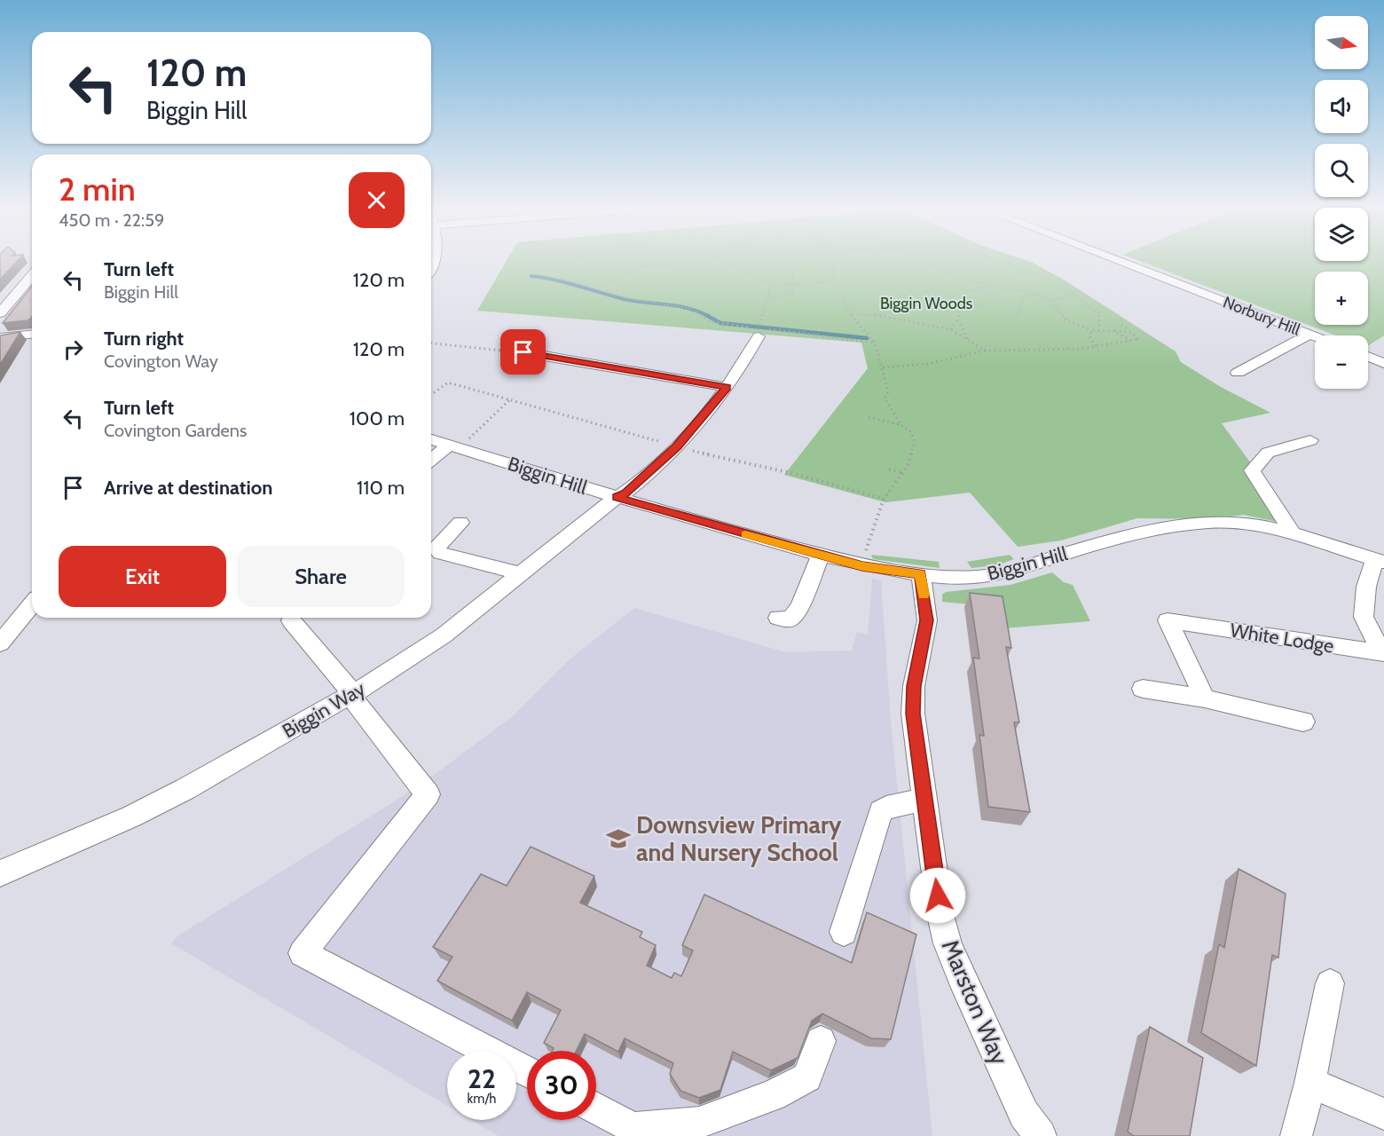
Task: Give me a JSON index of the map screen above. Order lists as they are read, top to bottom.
{
  "streets": {
    "street": [
      "Norbury Hill",
      "Biggin Hill",
      "White Lodge",
      "Biggin Way",
      "Marston Way"
    ]
  },
  "crossings": [
    ["Biggin Hill", "White Lodge"],
    ["Biggin Hill", "Biggin Way"],
    ["Biggin Hill", "Marston Way"]
  ],
  "parks": ["Biggin Woods"],
  "places": {
    "school or university": ["Downsview Primary and Nursery School"]
  },
  "north": "right",
  "page": {
    "map_buttons": ["+", "−"],
    "turn": ["120 m", "Biggin Hill"],
    "heading": ["2 min", "450 m · 22:59"],
    "list": [
      {
        "name": "Turn left",
        "note": "Biggin Hill",
        "value": "120 m"
      },
      {
        "name": "Turn right",
        "note": "Covington Way",
        "value": "120 m"
      },
      {
        "name": "Turn left",
        "note": "Covington Gardens",
        "value": "100 m"
      },
      {
        "name": "Arrive at destination",
        "value": "110 m"
      }
    ],
    "buttons": ["Exit", "Share"],
    "speed": "22 km/h",
    "limit": "30"
  }
}
